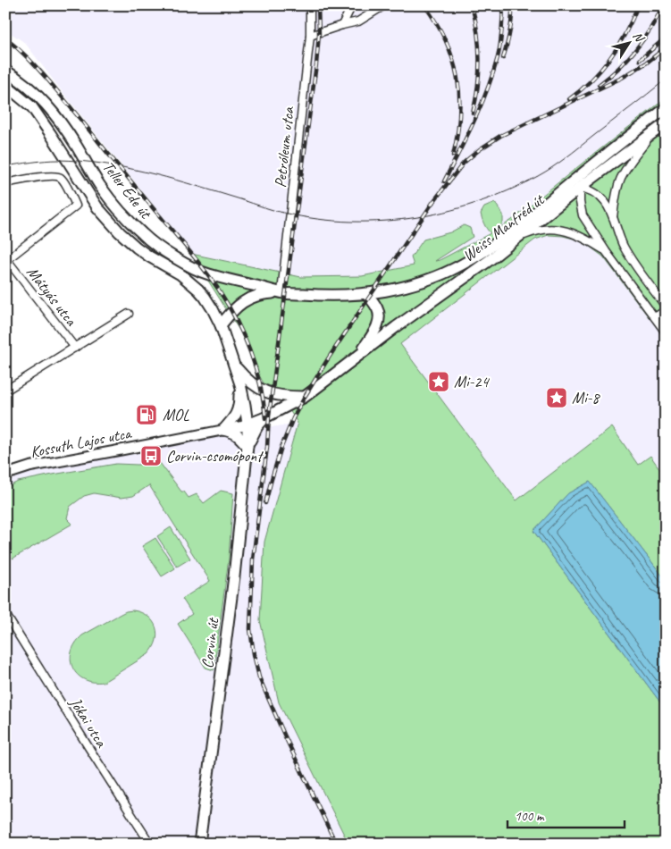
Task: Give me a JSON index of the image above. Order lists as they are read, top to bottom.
{
  "streets": {
    "main road": ["Teller Ede út", "Weiss Manfréd út", "Corvin út"],
    "street": [
      "Petróleum utca",
      "Mátyás utca",
      "Kossuth Lajos utca",
      "Jókai utca"
    ]
  },
  "crossings": [
    ["Petróleum utca", "Teller Ede út"],
    ["Petróleum utca", "Weiss Manfréd út"],
    ["Teller Ede út", "Weiss Manfréd út"],
    ["Weiss Manfréd út", "Kossuth Lajos utca"],
    ["Kossuth Lajos utca", "Corvin út"]
  ],
  "places": {
    "place": ["Mi-24", "Mi-8"],
    "fuel station": ["MOL"],
    "bus stop": ["Corvin-csomópont"]
  },
  "scale_bar": "100 m",
  "north": "top right"
}
